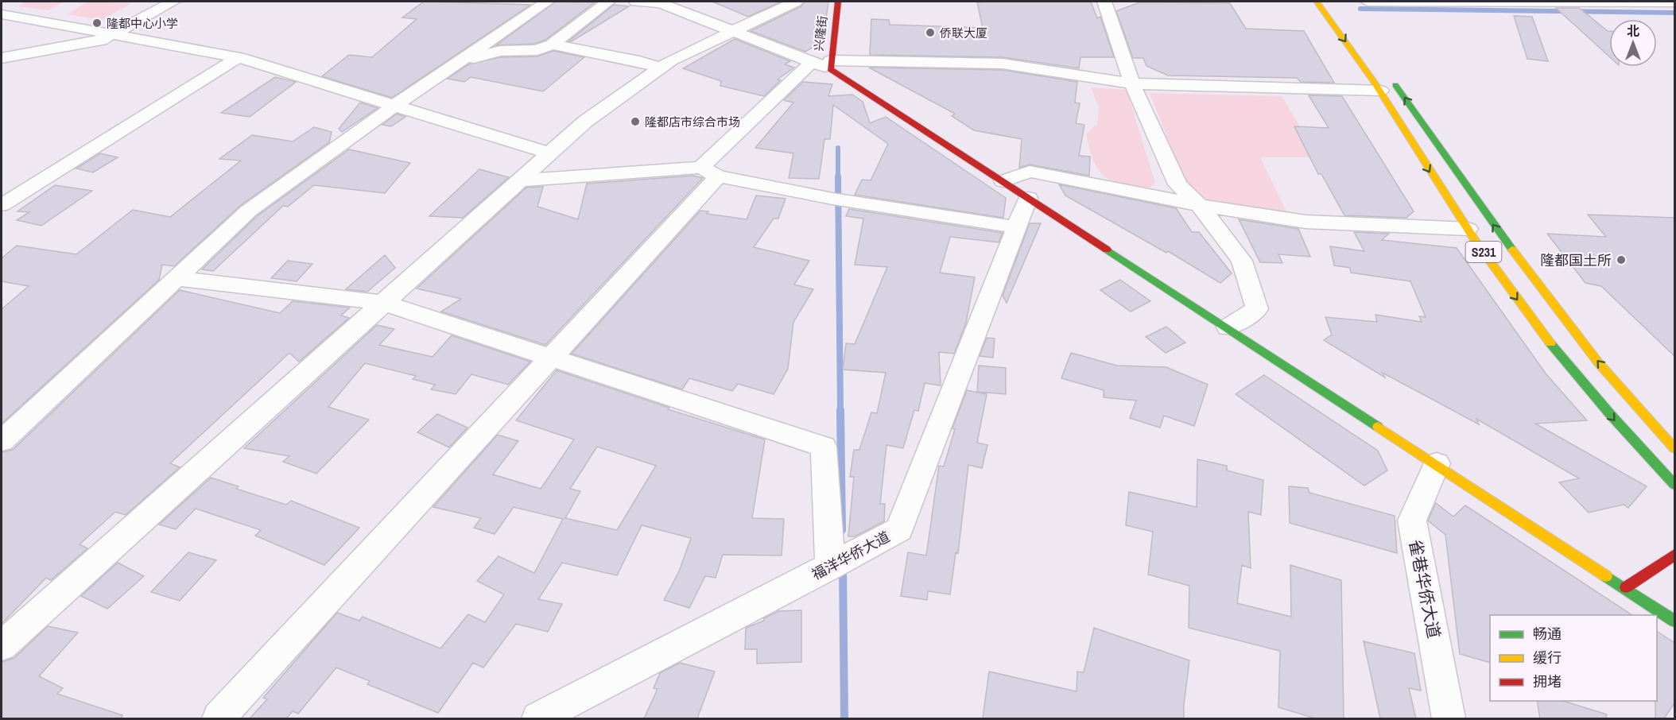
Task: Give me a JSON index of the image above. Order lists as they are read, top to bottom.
{
  "streets": {
    "main road": ["兴隆街", "S231"],
    "street": ["福洋华侨大道", "雀巷华侨大道"]
  },
  "places": [
    "隆都中心小学",
    "侨联大厦",
    "隆都店市综合市场",
    "隆都国土所"
  ],
  "legend": ["畅通", "缓行", "拥堵"],
  "north": "top"
}
